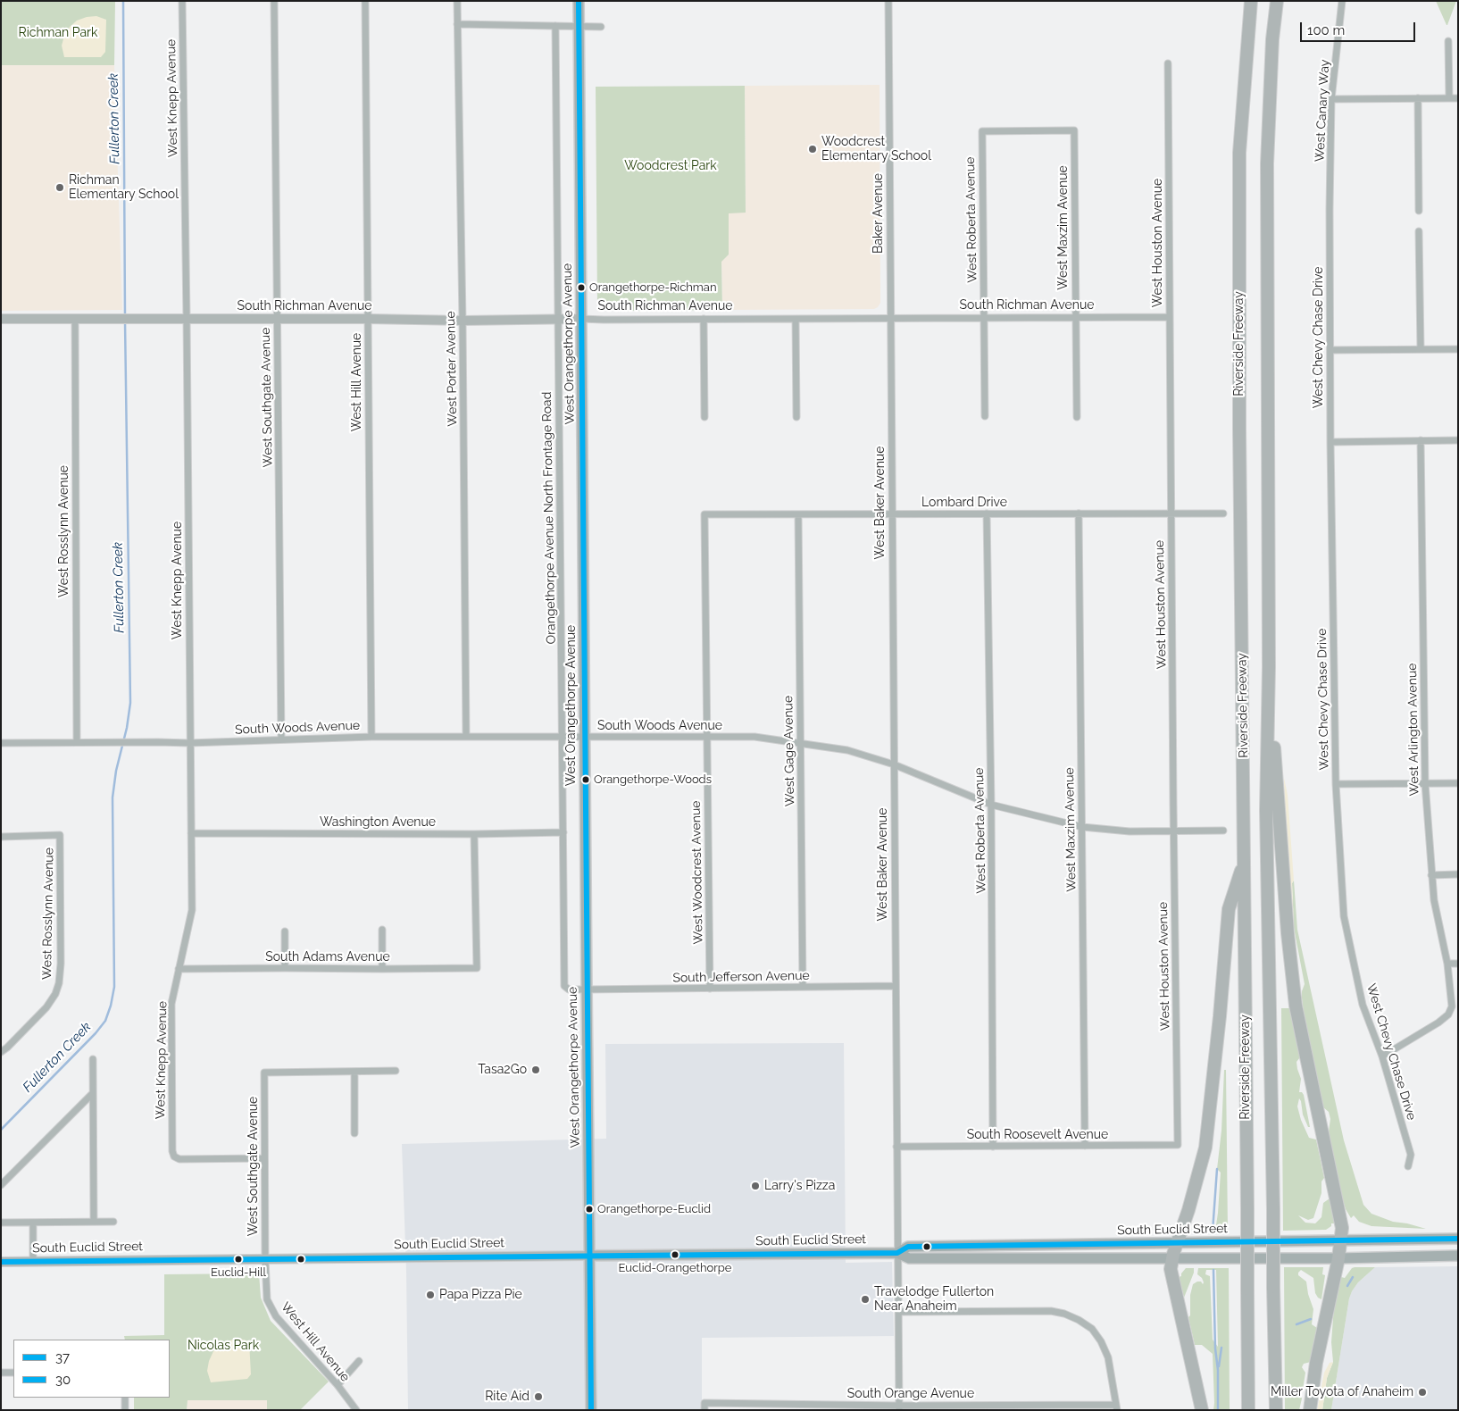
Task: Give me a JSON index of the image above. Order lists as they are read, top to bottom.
{
  "streets": {
    "highway": ["Riverside Freeway"],
    "main road": ["South Richman Avenue", "West Orangethorpe Avenue", "South Euclid Street"],
    "street": [
      "West Knepp Avenue",
      "West Canary Way",
      "Baker Avenue",
      "West Roberta Avenue",
      "West Maxzim Avenue",
      "West Houston Avenue",
      "West Chevy Chase Drive",
      "West Porter Avenue",
      "West Hill Avenue",
      "West Southgate Avenue",
      "West Baker Avenue",
      "Lombard Drive",
      "Orangethorpe Avenue North Frontage Road",
      "West Rosslynn Avenue",
      "South Woods Avenue",
      "West Arlington Avenue",
      "West Gage Avenue",
      "Washington Avenue",
      "West Woodcrest Avenue",
      "South Adams Avenue",
      "South Jefferson Avenue",
      "South Roosevelt Avenue",
      "South Orange Avenue"
    ]
  },
  "crossings": [
    ["West Knepp Avenue", "South Richman Avenue"],
    ["West Knepp Avenue", "West Southgate Avenue"],
    ["West Knepp Avenue", "South Woods Avenue"],
    ["West Knepp Avenue", "Washington Avenue"],
    ["West Knepp Avenue", "South Adams Avenue"],
    ["West Canary Way", "West Chevy Chase Drive"],
    ["Baker Avenue", "South Richman Avenue"],
    ["Baker Avenue", "West Baker Avenue"],
    ["West Roberta Avenue", "West Maxzim Avenue"],
    ["West Roberta Avenue", "South Richman Avenue"],
    ["West Roberta Avenue", "Lombard Drive"],
    ["West Roberta Avenue", "South Woods Avenue"],
    ["West Roberta Avenue", "South Roosevelt Avenue"],
    ["West Maxzim Avenue", "South Richman Avenue"],
    ["West Maxzim Avenue", "Lombard Drive"],
    ["West Maxzim Avenue", "South Woods Avenue"],
    ["West Maxzim Avenue", "South Roosevelt Avenue"],
    ["West Houston Avenue", "South Richman Avenue"],
    ["West Houston Avenue", "Lombard Drive"],
    ["West Houston Avenue", "South Woods Avenue"],
    ["West Houston Avenue", "South Roosevelt Avenue"],
    ["South Richman Avenue", "West Orangethorpe Avenue"],
    ["South Richman Avenue", "West Porter Avenue"],
    ["South Richman Avenue", "West Hill Avenue"],
    ["South Richman Avenue", "West Southgate Avenue"],
    ["South Richman Avenue", "West Baker Avenue"],
    ["South Richman Avenue", "Orangethorpe Avenue North Frontage Road"],
    ["South Richman Avenue", "West Rosslynn Avenue"],
    ["West Chevy Chase Drive", "West Arlington Avenue"],
    ["West Orangethorpe Avenue", "Orangethorpe Avenue North Frontage Road"],
    ["West Orangethorpe Avenue", "South Woods Avenue"],
    ["West Orangethorpe Avenue", "South Jefferson Avenue"],
    ["West Orangethorpe Avenue", "South Euclid Street"],
    ["West Porter Avenue", "South Woods Avenue"],
    ["West Hill Avenue", "West Southgate Avenue"],
    ["West Hill Avenue", "South Woods Avenue"],
    ["West Hill Avenue", "South Euclid Street"],
    ["West Southgate Avenue", "South Woods Avenue"],
    ["West Southgate Avenue", "South Euclid Street"],
    ["West Baker Avenue", "Lombard Drive"],
    ["West Baker Avenue", "South Woods Avenue"],
    ["West Baker Avenue", "South Jefferson Avenue"],
    ["West Baker Avenue", "South Roosevelt Avenue"],
    ["West Baker Avenue", "South Euclid Street"],
    ["West Baker Avenue", "South Orange Avenue"],
    ["Lombard Drive", "West Gage Avenue"],
    ["Lombard Drive", "West Woodcrest Avenue"],
    ["Orangethorpe Avenue North Frontage Road", "South Woods Avenue"],
    ["Orangethorpe Avenue North Frontage Road", "Washington Avenue"],
    ["Orangethorpe Avenue North Frontage Road", "South Jefferson Avenue"],
    ["West Rosslynn Avenue", "South Woods Avenue"],
    ["South Woods Avenue", "West Gage Avenue"],
    ["South Woods Avenue", "West Woodcrest Avenue"],
    ["West Gage Avenue", "South Jefferson Avenue"],
    ["Washington Avenue", "South Adams Avenue"],
    ["West Woodcrest Avenue", "South Jefferson Avenue"]
  ],
  "water": ["Fullerton Creek"],
  "parks": ["Richman Park", "Woodcrest Park", "Nicolas Park"],
  "places": [
    "Woodcrest Elementary School",
    "Richman Elementary School",
    "Orangethorpe-Richman",
    "Orangethorpe-Woods",
    "Tasa2Go",
    "Larry's Pizza",
    "Orangethorpe-Euclid",
    "Euclid-Orangethorpe",
    "Euclid-Hill",
    "Papa Pizza Pie",
    "Travelodge Fullerton Near Anaheim",
    "Miller Toyota of Anaheim",
    "Rite Aid"
  ],
  "lines": ["transit line 30", "transit line 37"],
  "legend": ["37", "30"],
  "scale_bar": "100 m"
}
